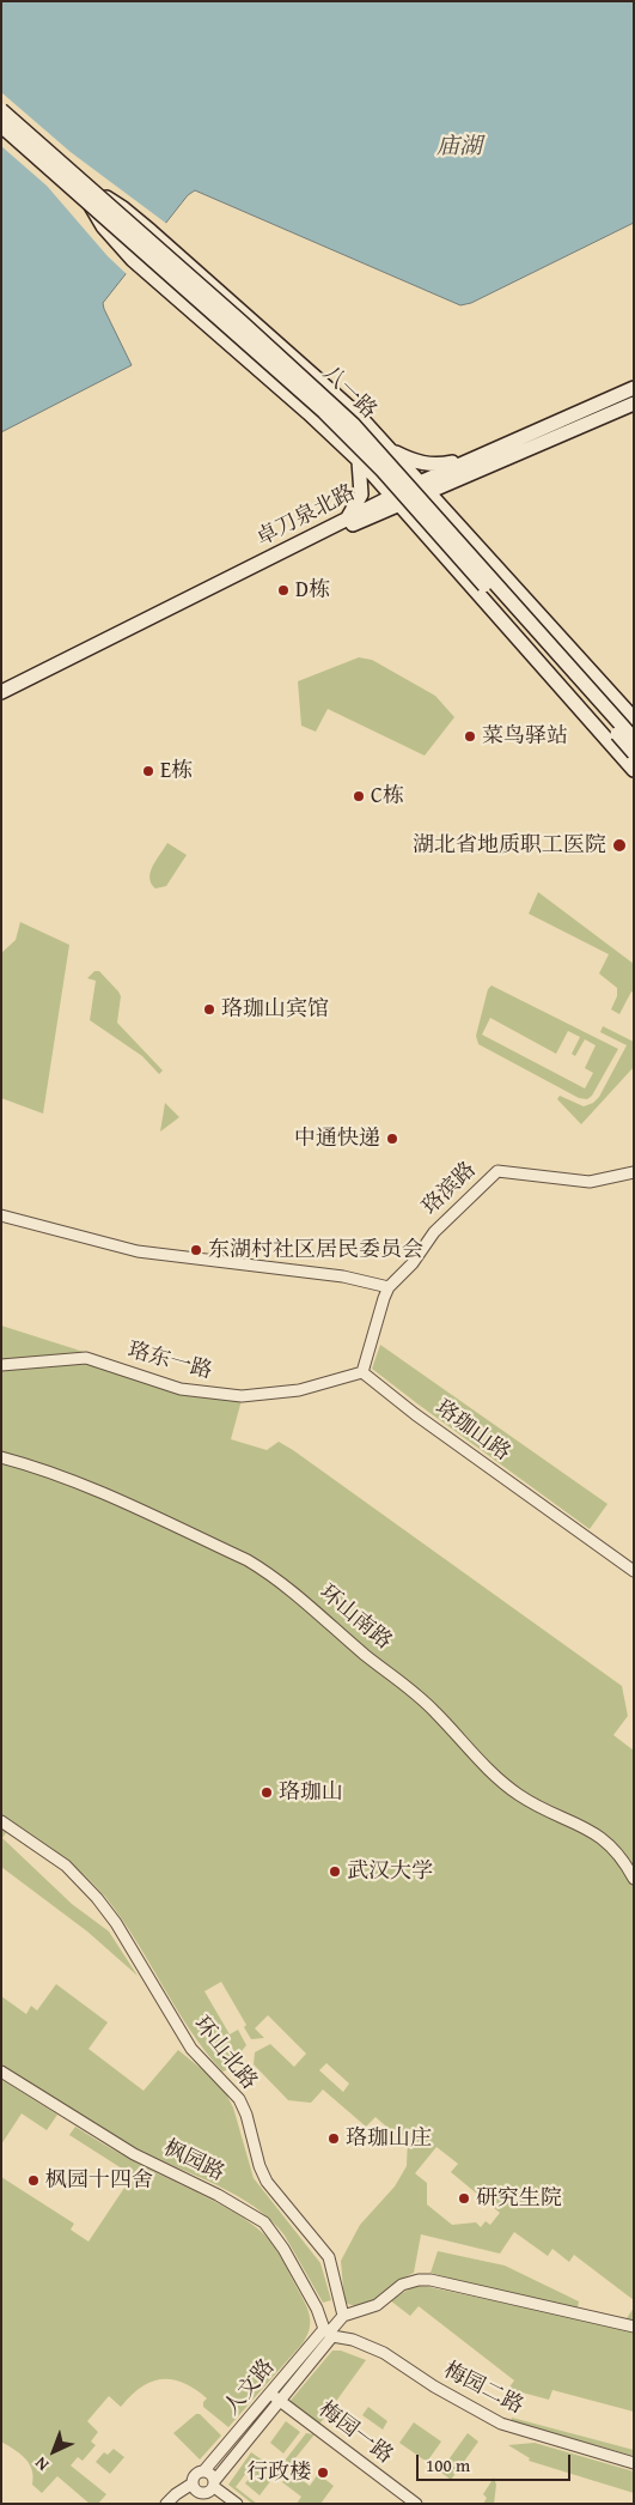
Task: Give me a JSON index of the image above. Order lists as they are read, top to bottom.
{
  "streets": {
    "main road": ["八一路", "卓刀泉北路"],
    "street": [
      "珞滨路",
      "珞东一路",
      "珞珈山路",
      "环山南路",
      "环山北路",
      "枫园路",
      "人文路",
      "梅园二路",
      "梅园一路"
    ]
  },
  "crossings": [
    ["珞东一路", "珞珈山路"],
    ["枫园路", "人文路"],
    ["枫园路", "梅园二路"],
    ["人文路", "梅园二路"],
    ["人文路", "梅园一路"]
  ],
  "water": ["庙湖"],
  "places": [
    "D栋",
    "菜鸟驿站",
    "E栋",
    "C栋",
    "湖北省地质职工医院",
    "珞珈山宾馆",
    "中通快递",
    "东湖村社区居民委员会",
    "珞珈山",
    "武汉大学",
    "珞珈山庄",
    "枫园十四舍",
    "研究生院",
    "行政楼"
  ],
  "scale_bar": "100 m",
  "north": "bottom left"
}
